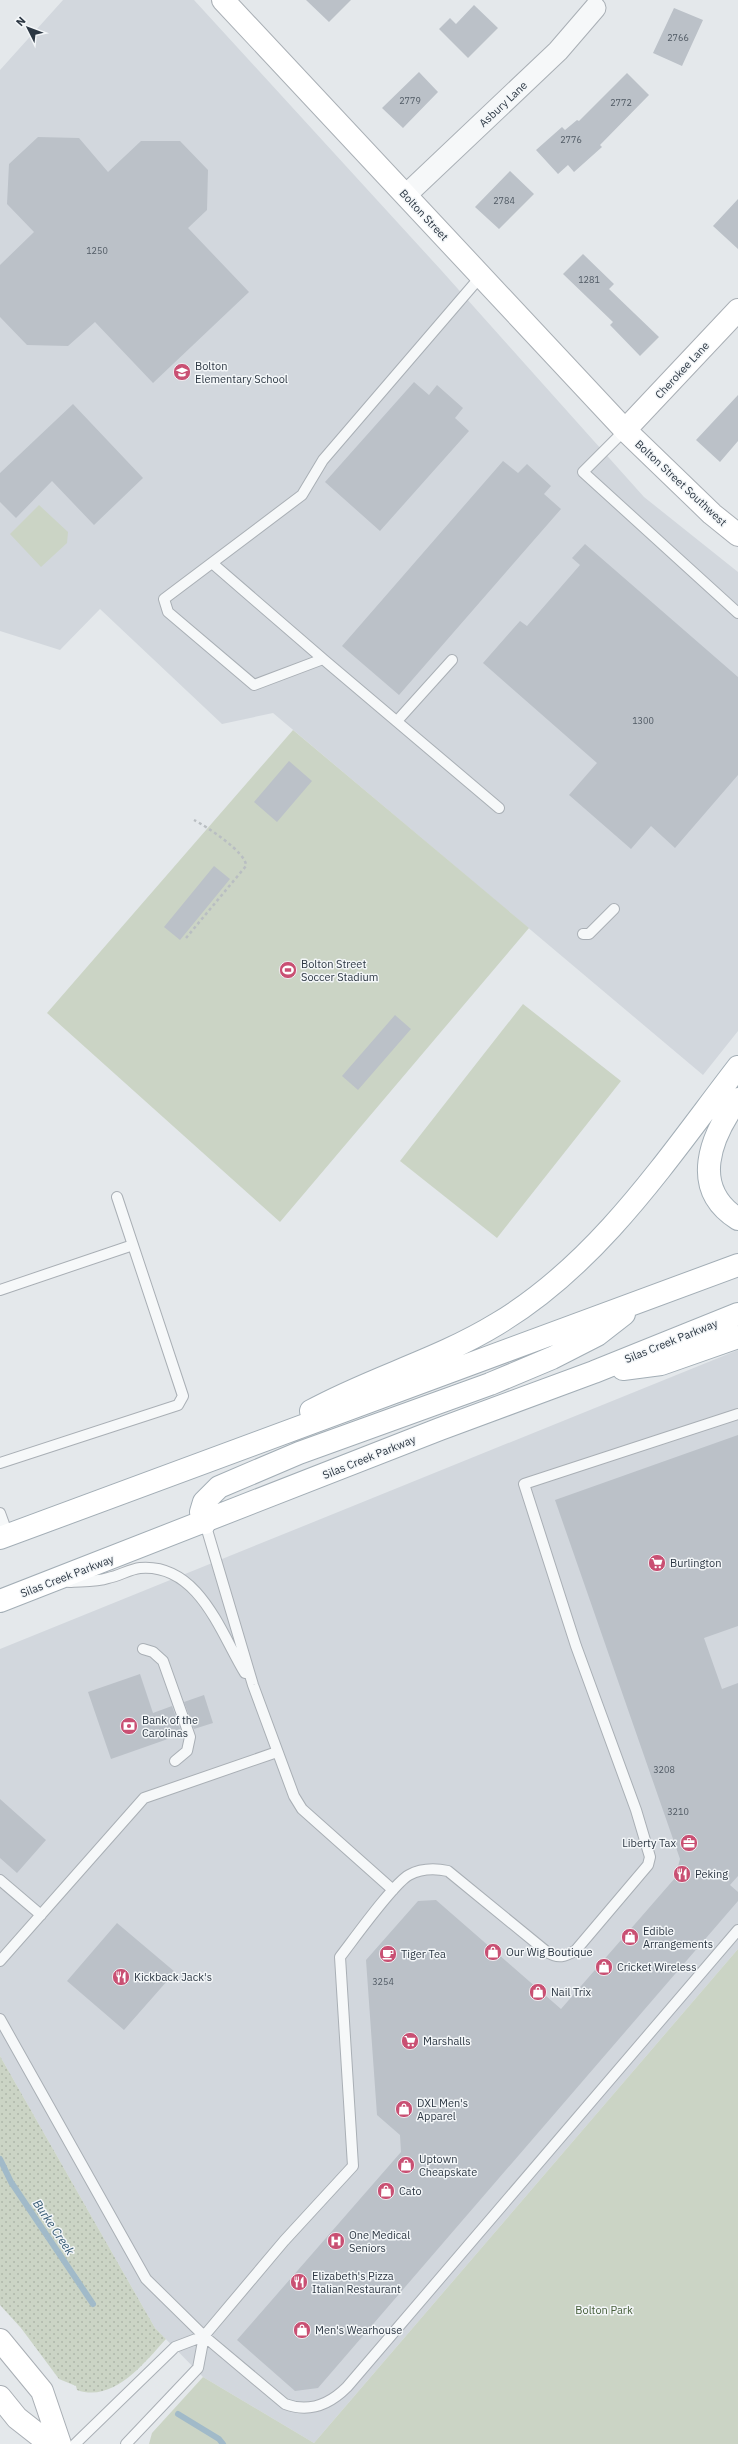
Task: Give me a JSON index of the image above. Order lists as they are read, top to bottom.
{
  "streets": {
    "main road": [
      "Bolton Street",
      "Cherokee Lane",
      "Bolton Street Southwest",
      "Silas Creek Parkway"
    ],
    "street": ["Asbury Lane"]
  },
  "crossings": [
    ["Asbury Lane", "Bolton Street"],
    ["Bolton Street", "Cherokee Lane"],
    ["Bolton Street", "Bolton Street Southwest"],
    ["Cherokee Lane", "Bolton Street Southwest"]
  ],
  "water": ["Burke Creek"],
  "parks": ["Bolton Park"],
  "places": {
    "school or university": ["Bolton Elementary School"],
    "sports": ["Bolton Street Soccer Stadium"],
    "supermarket": ["Burlington", "Marshalls"],
    "bank": ["Bank of the Carolinas"],
    "office": ["Liberty Tax"],
    "restaurant": ["Peking", "Kickback Jack's", "Elizabeth's Pizza Italian Restaurant"],
    "shop": [
      "Edible Arrangements",
      "Our Wig Boutique",
      "Cricket Wireless",
      "Nail Trix",
      "DXL Men's Apparel",
      "Uptown Cheapskate",
      "Cato",
      "Men's Wearhouse"
    ],
    "cafe": ["Tiger Tea"],
    "hospital": ["One Medical Seniors"]
  },
  "house_numbers": [
    "2766",
    "2779",
    "2772",
    "2776",
    "2784",
    "1250",
    "1281",
    "1300",
    "3208",
    "3210",
    "3254"
  ],
  "north": "top left"
}
